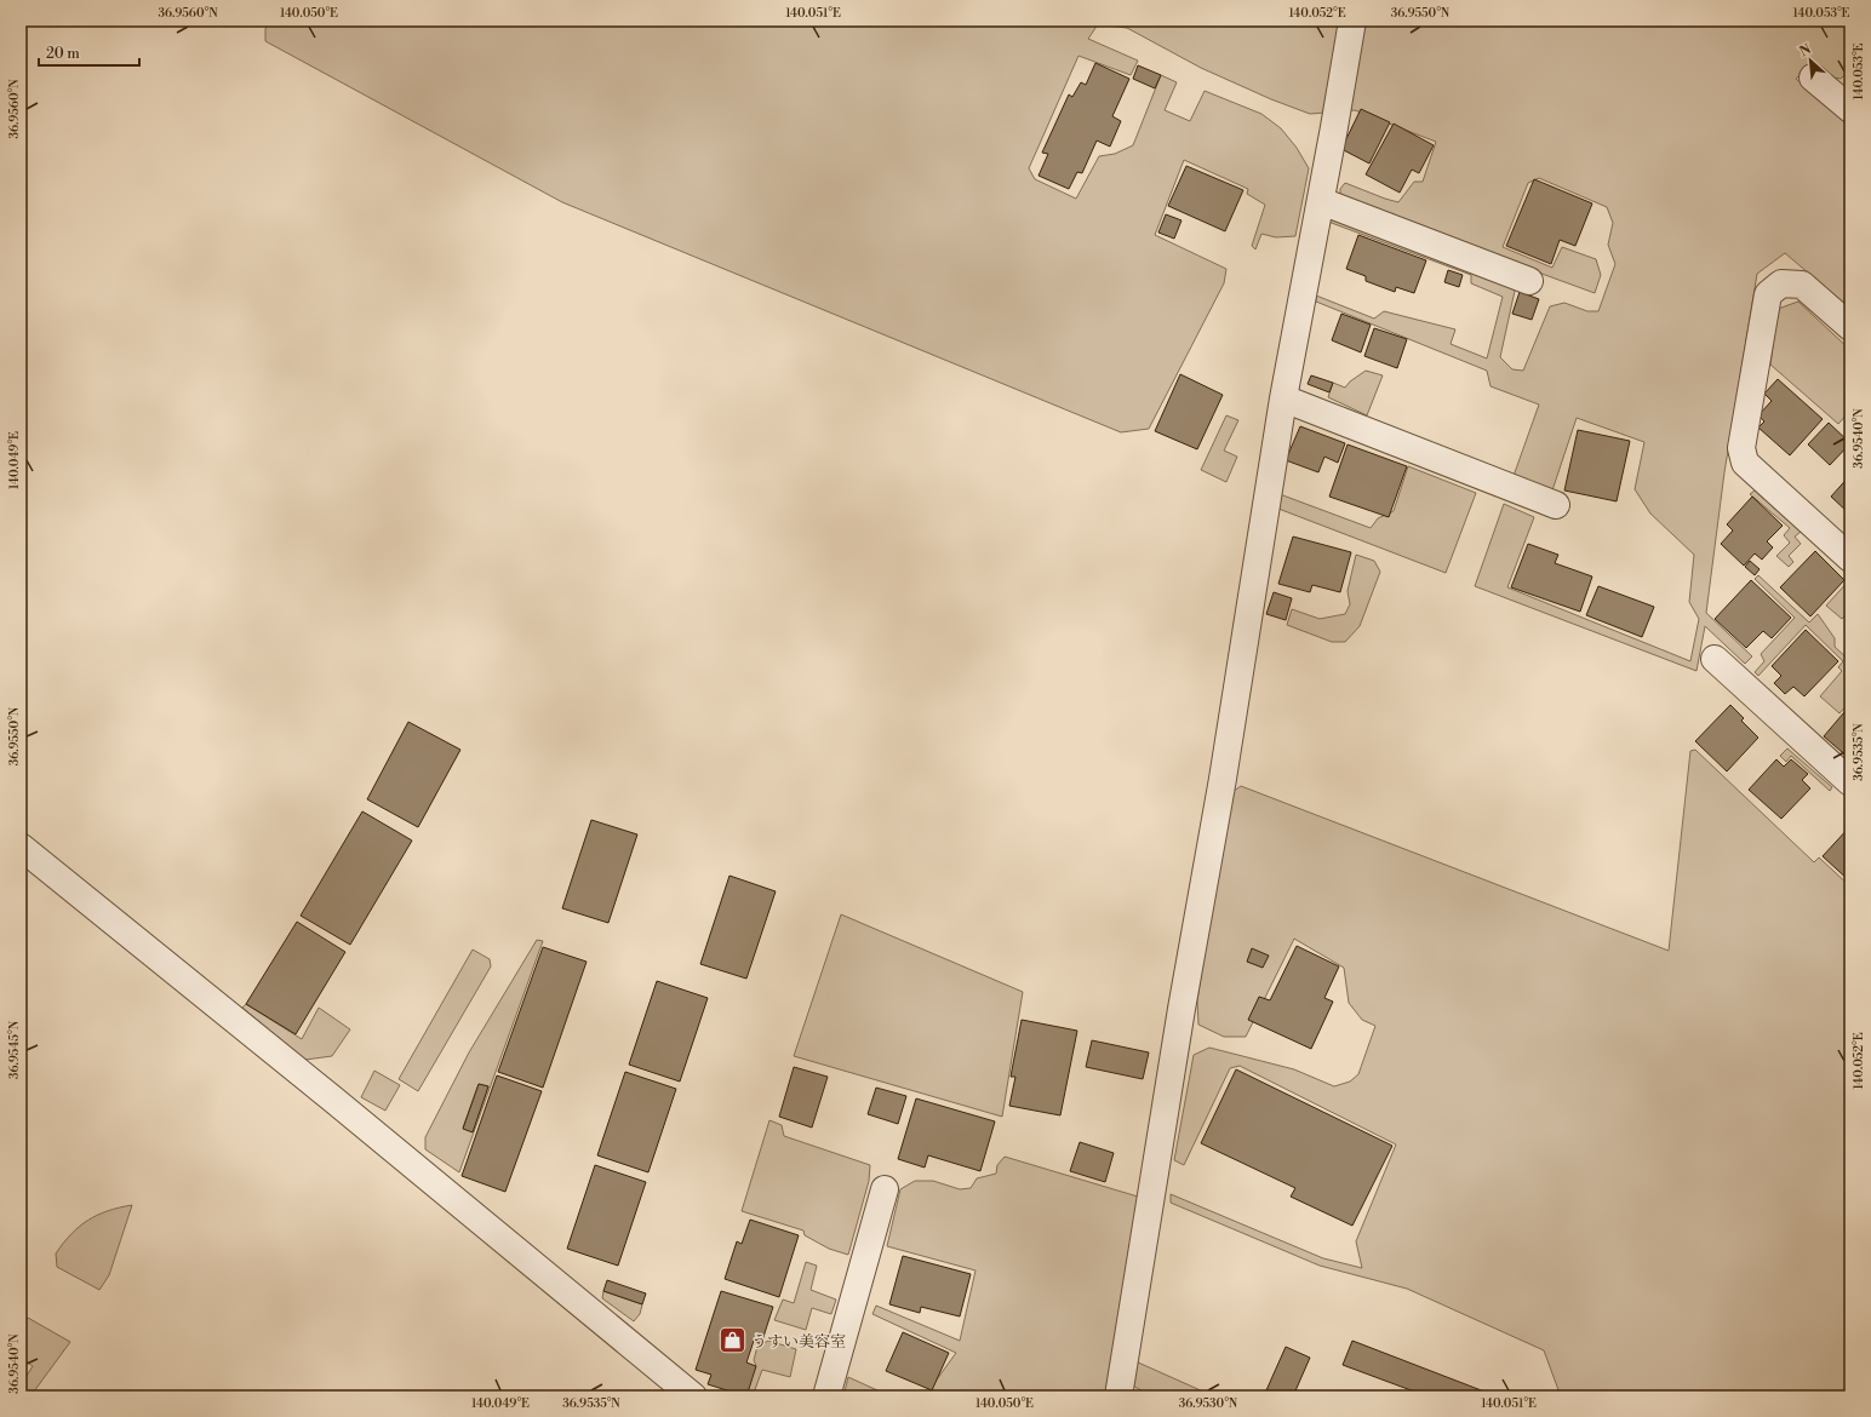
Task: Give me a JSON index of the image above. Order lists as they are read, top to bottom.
{
  "places": {
    "shop": ["うすい美容室"]
  },
  "scale_bar": "20 m",
  "north": "top left",
  "coordinates": [
    "36.9560°N",
    "140.050°E",
    "140.051°E",
    "140.052°E",
    "36.9550°N",
    "140.053°E",
    "36.9540°N",
    "140.049°E",
    "36.9535°N",
    "36.9545°N",
    "36.9530°N"
  ]
}
